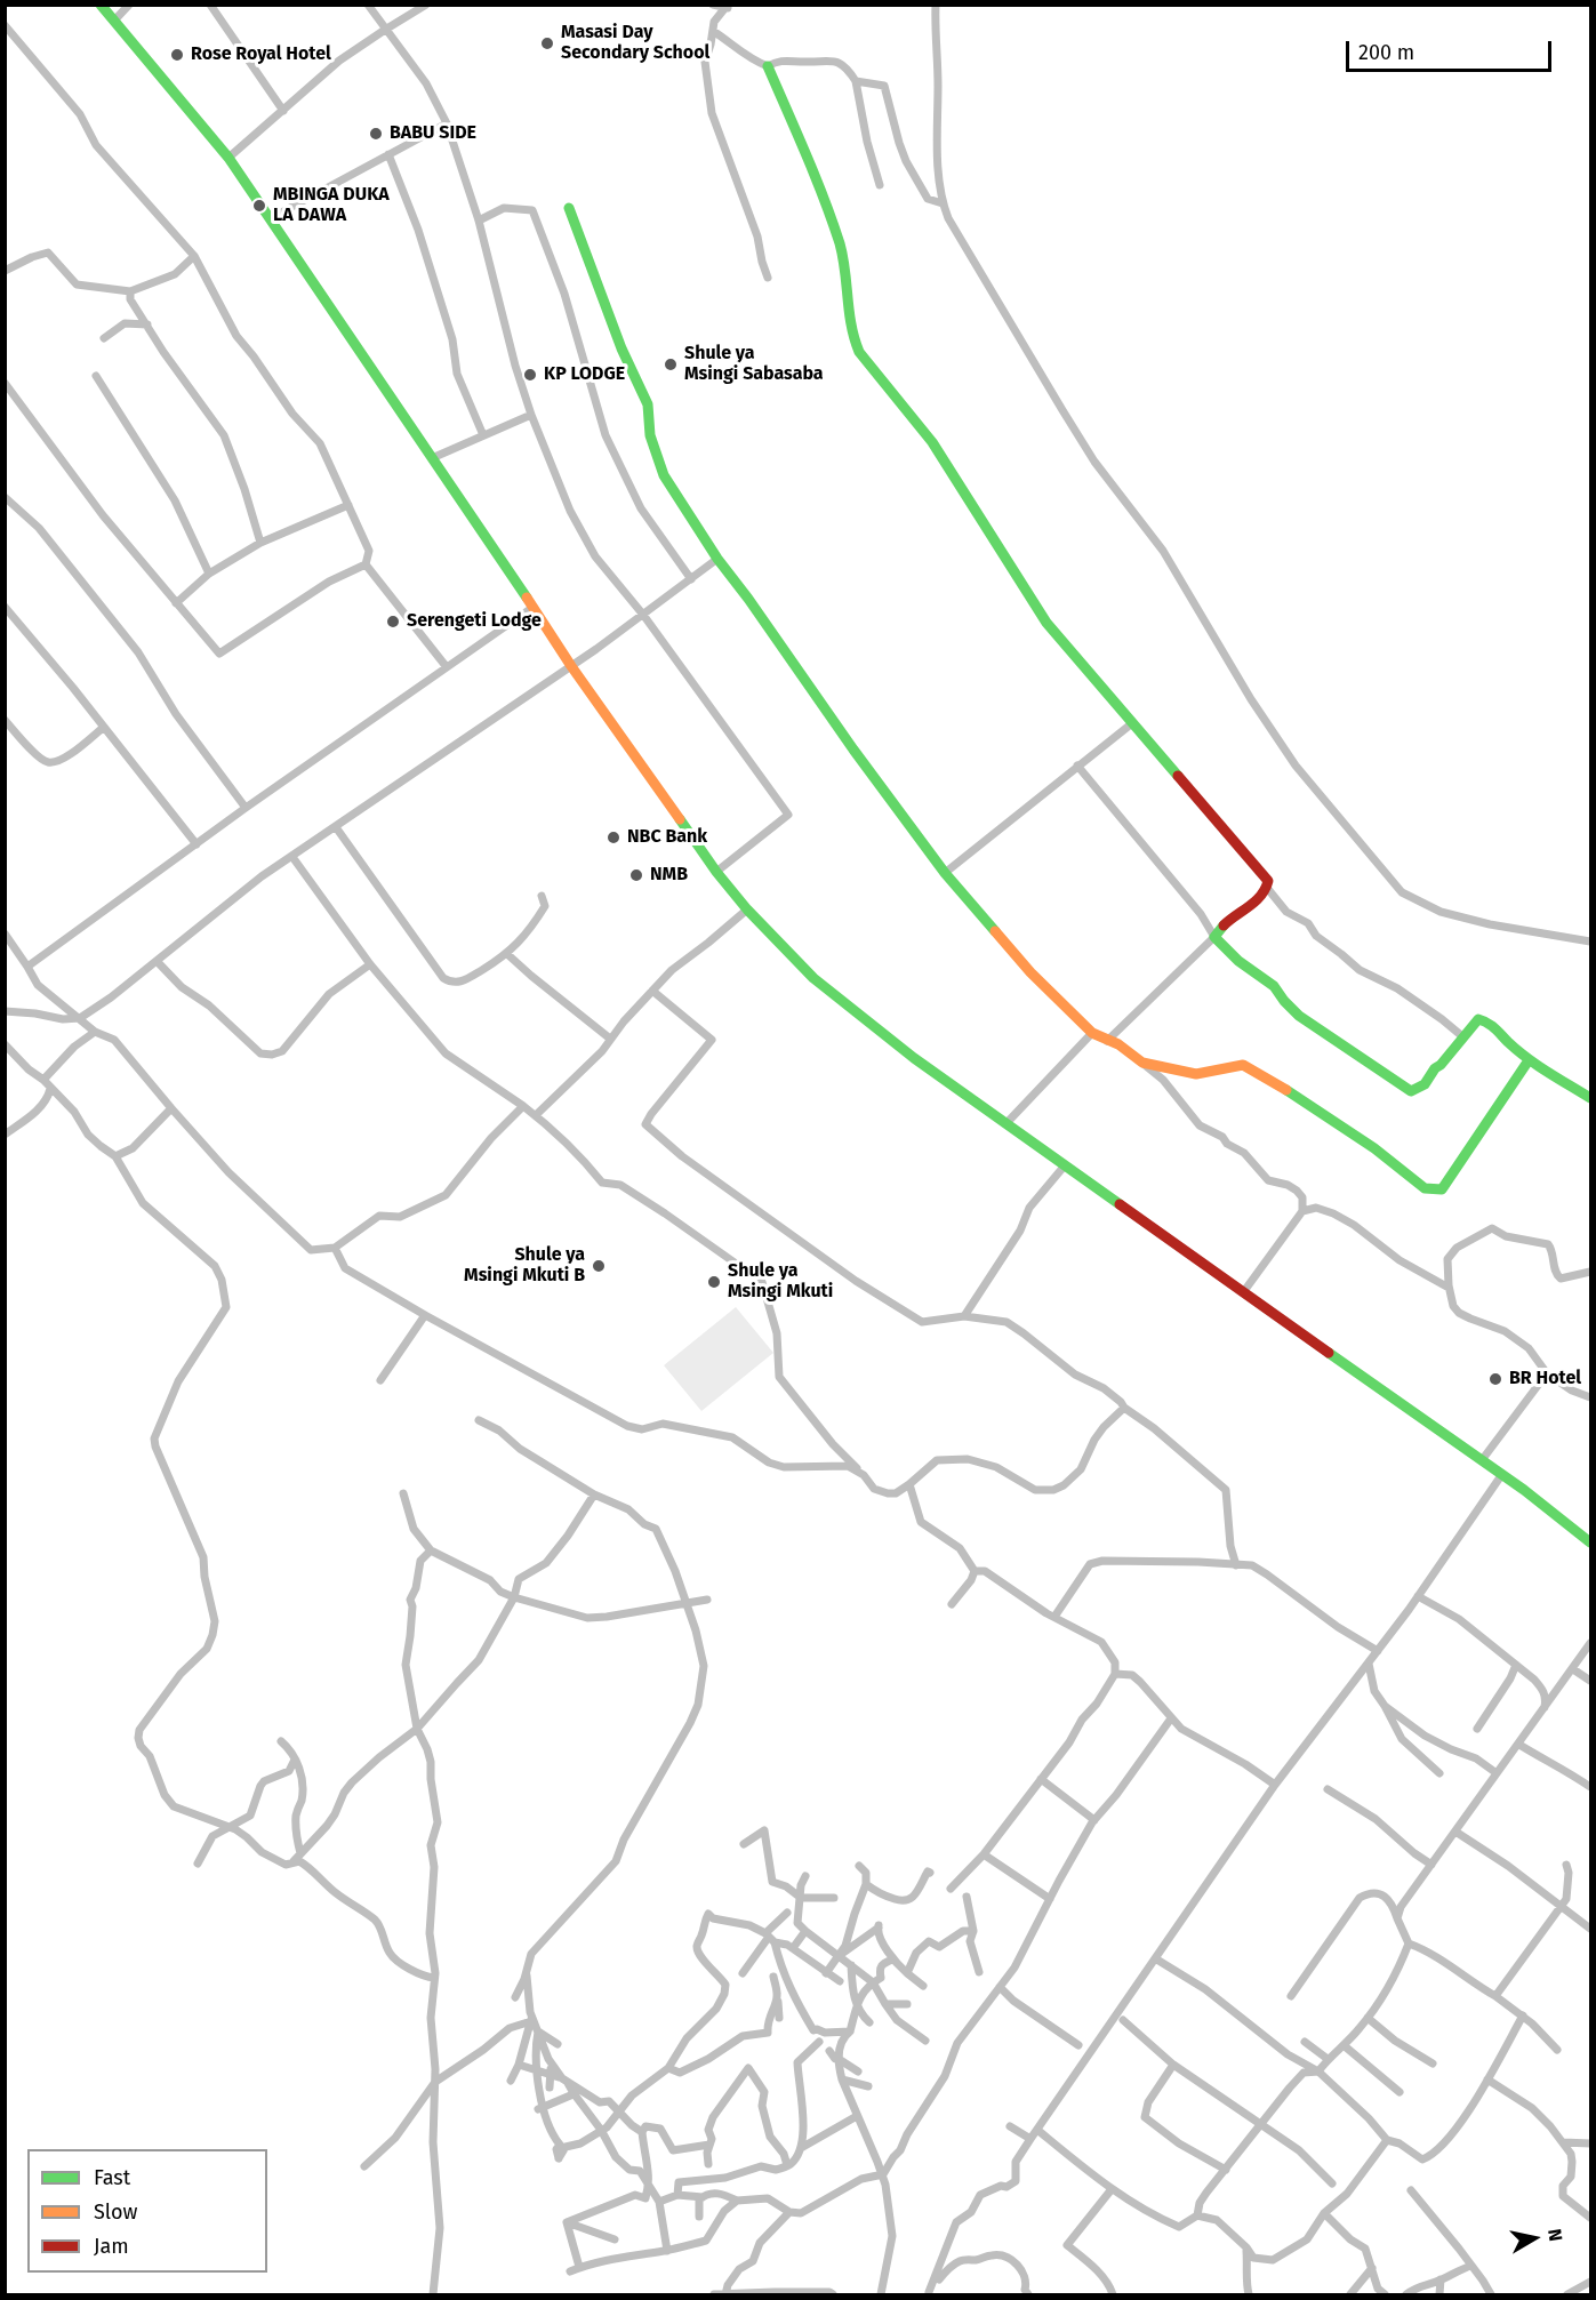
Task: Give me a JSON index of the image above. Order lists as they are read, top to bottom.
{
  "places": [
    "Masasi Day Secondary School",
    "Rose Royal Hotel",
    "BABU SIDE",
    "MBINGA DUKA LA DAWA",
    "Shule ya Msingi Sabasaba",
    "KP LODGE",
    "Serengeti Lodge",
    "NBC Bank",
    "NMB",
    "Shule ya Msingi Mkuti B",
    "Shule ya Msingi Mkuti",
    "BR Hotel"
  ],
  "legend": ["Fast", "Slow", "Jam"],
  "scale_bar": "200 m",
  "north": "right"
}
